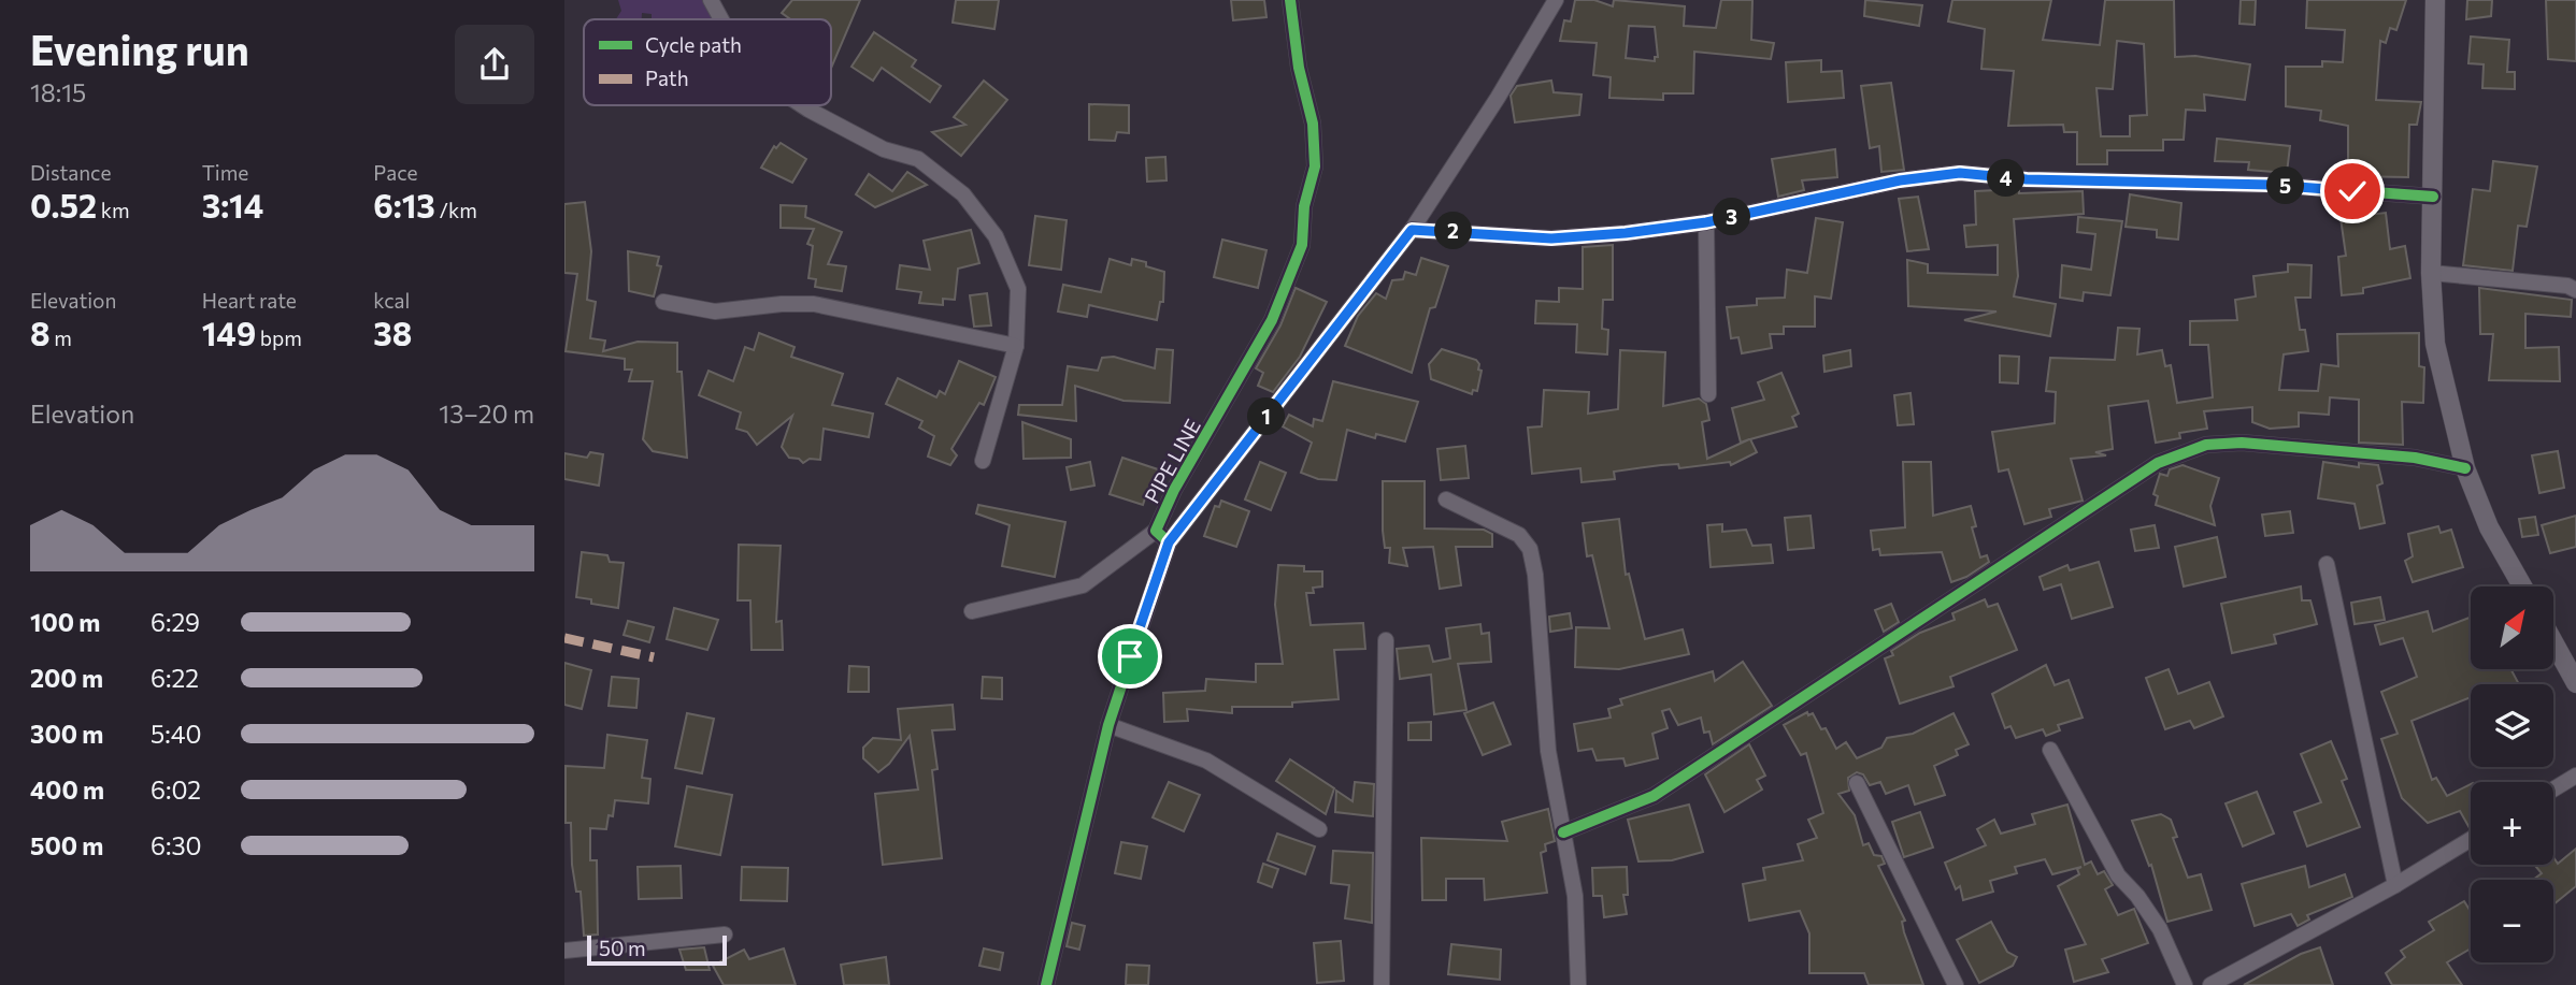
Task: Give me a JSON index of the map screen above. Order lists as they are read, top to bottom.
{
  "streets": {
    "street": ["PIPE LINE"]
  },
  "legend": ["Cycle path", "Path"],
  "scale_bar": "50 m",
  "north": "top right",
  "page": {
    "heading": ["Evening run", "18:15"],
    "stats": [
      ["Distance", "0.52 km"],
      ["Time", "3:14"],
      ["Pace", "6:13 /km"],
      ["Elevation", "8 m"],
      ["Heart rate", "149 bpm"],
      ["kcal", "38"]
    ],
    "pins": [
      "4",
      "5",
      "3",
      "2",
      "1"
    ],
    "chart": ["Elevation", "13–20 m"],
    "map_buttons": ["+", "−"],
    "list": [
      {
        "name": "100 m",
        "note": "6:29"
      },
      {
        "name": "200 m",
        "note": "6:22"
      },
      {
        "name": "300 m",
        "note": "5:40"
      },
      {
        "name": "400 m",
        "note": "6:02"
      },
      {
        "name": "500 m",
        "note": "6:30"
      }
    ],
    "scale": "50 m"
  }
}
